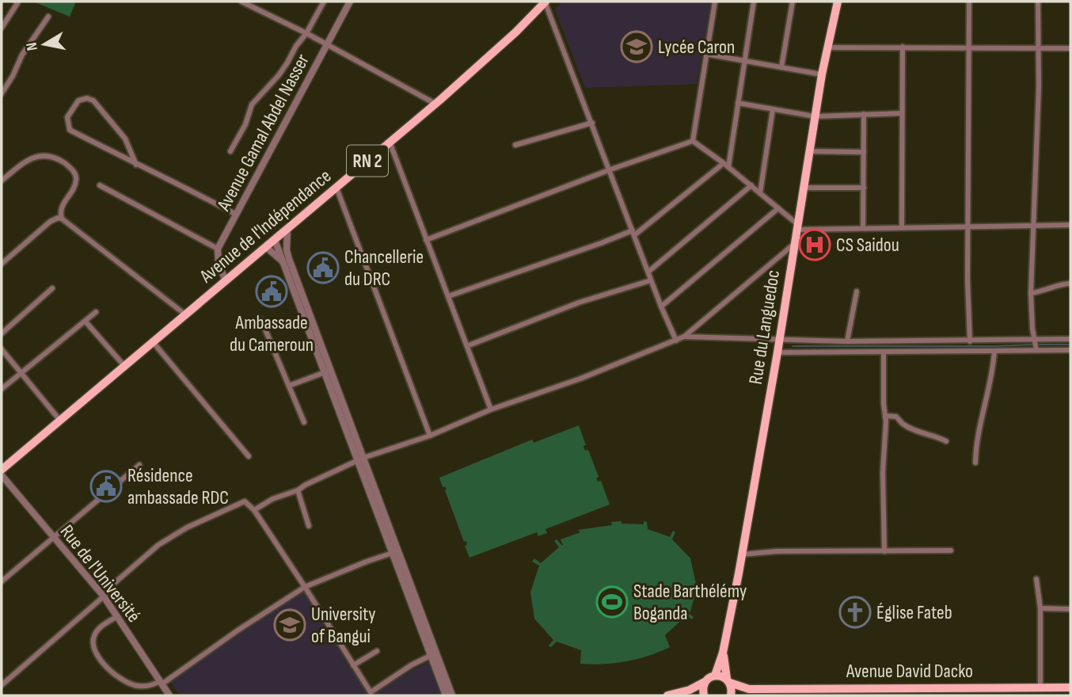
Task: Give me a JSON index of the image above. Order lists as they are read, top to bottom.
{
  "streets": {
    "main road": [
      "RN 2",
      "Avenue de l'Indépendance",
      "Rue du Languedoc",
      "Avenue David Dacko"
    ],
    "street": ["Avenue Gamal Abdel Nasser", "Rue de l'Université"]
  },
  "crossings": [
    ["Rue du Languedoc", "Avenue David Dacko"]
  ],
  "places": {
    "school or university": ["Lycée Caron", "University of Bangui"],
    "hospital": ["CS Saidou"],
    "public building": ["Chancellerie du DRC", "Ambassade du Cameroun", "Résidence ambassade RDC"],
    "sports": ["Stade Barthélémy Boganda"],
    "church": ["Église Fateb"]
  },
  "north": "left"
}
